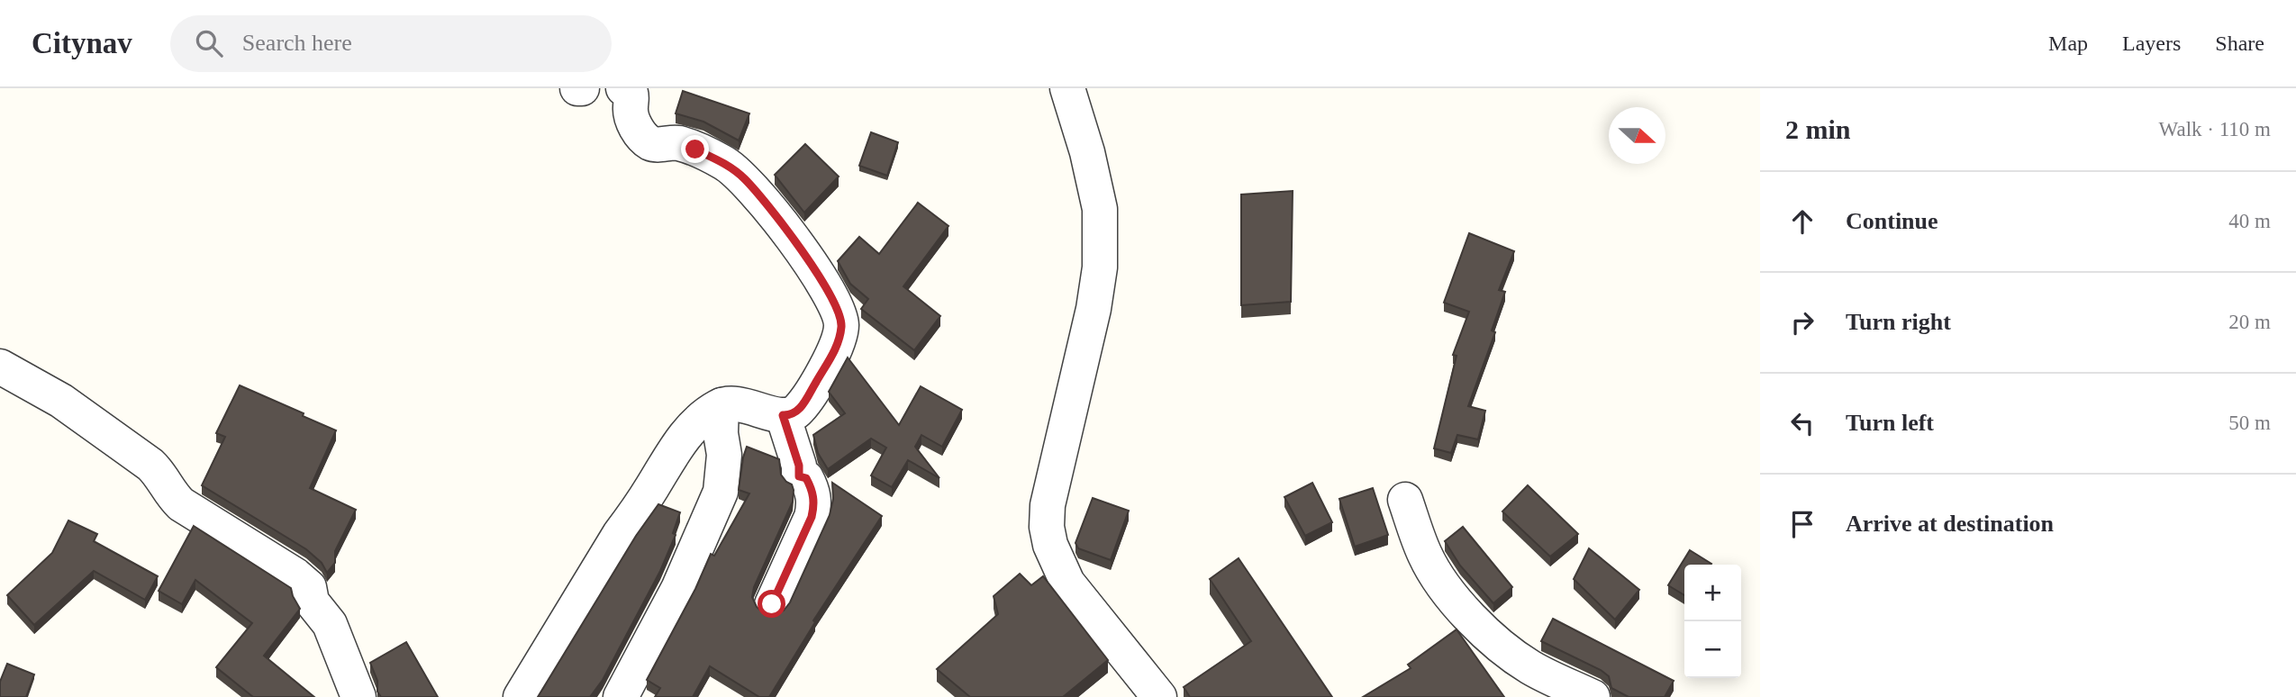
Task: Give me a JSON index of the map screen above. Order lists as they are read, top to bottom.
{
  "north": "right",
  "page": {
    "header": "Citynav",
    "search": "Search here",
    "nav": ["Map", "Layers", "Share"],
    "heading": ["2 min", "Walk · 110 m"],
    "list": [
      ["Continue", "40 m"],
      ["Turn right", "20 m"],
      ["Turn left", "50 m"],
      "Arrive at destination"
    ],
    "map_buttons": ["+", "−"]
  }
}
